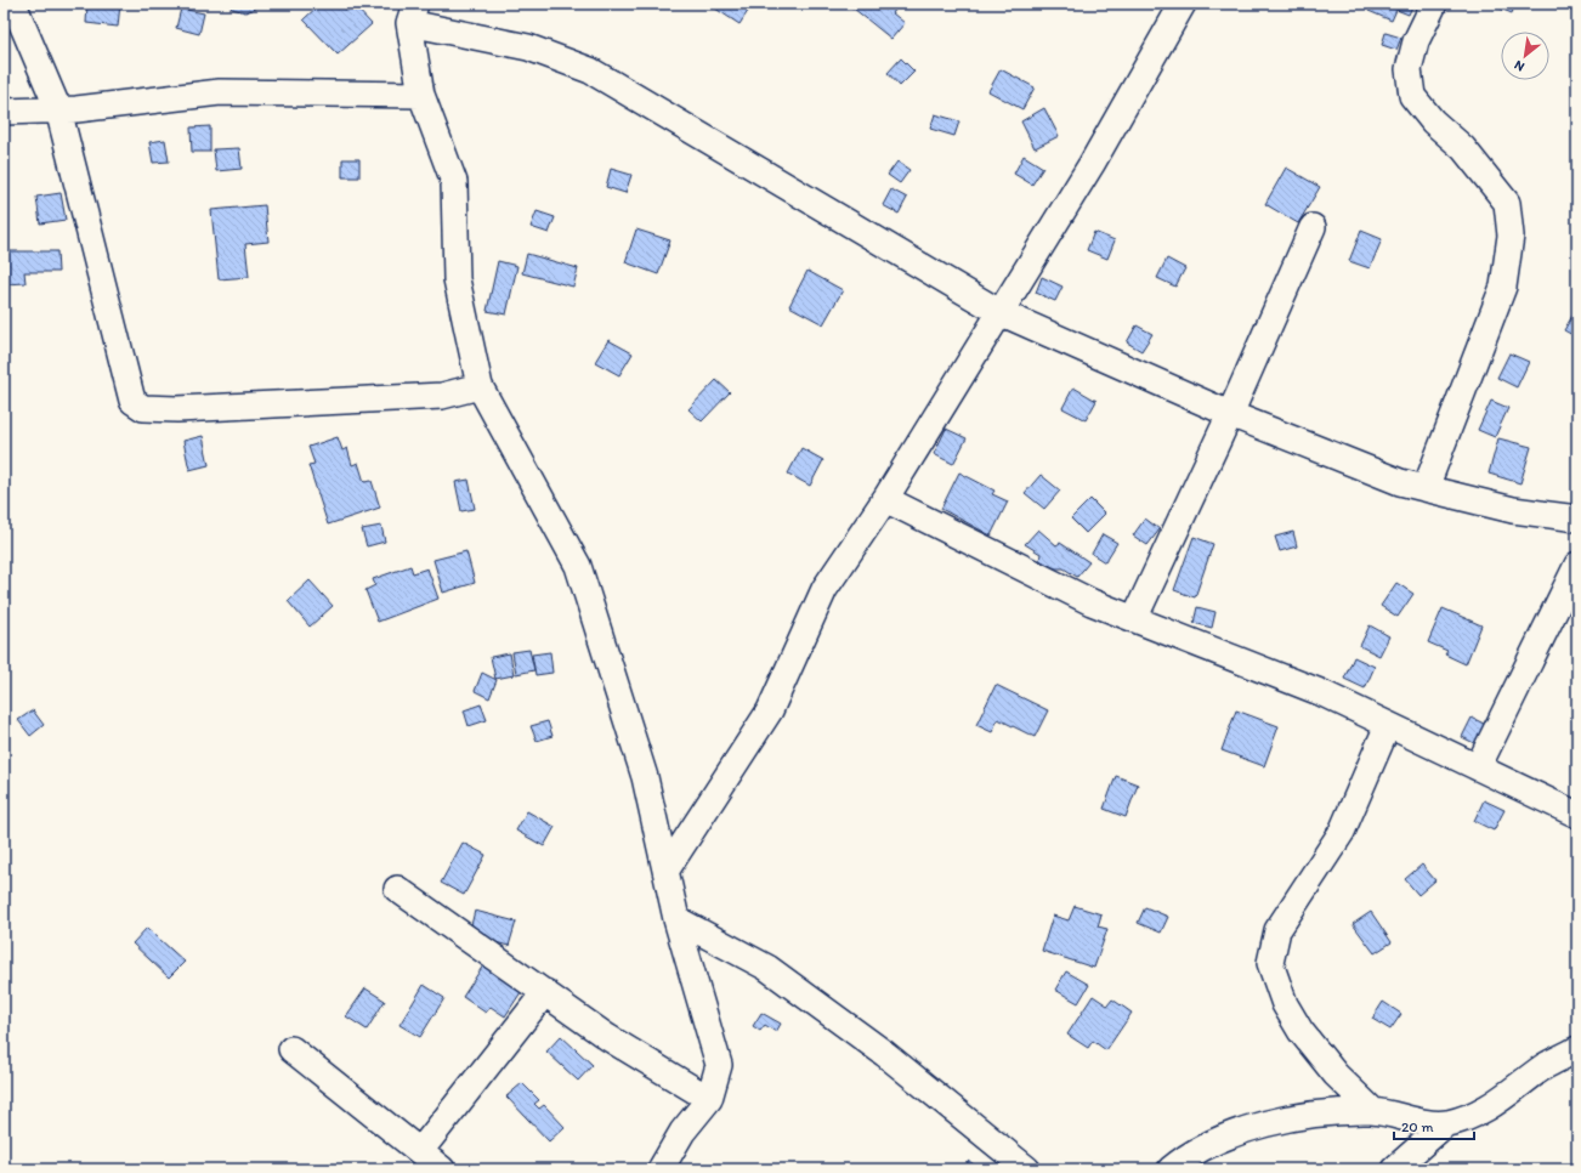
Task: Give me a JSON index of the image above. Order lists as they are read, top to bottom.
{
  "scale_bar": "20 m",
  "north": "bottom left"
}
